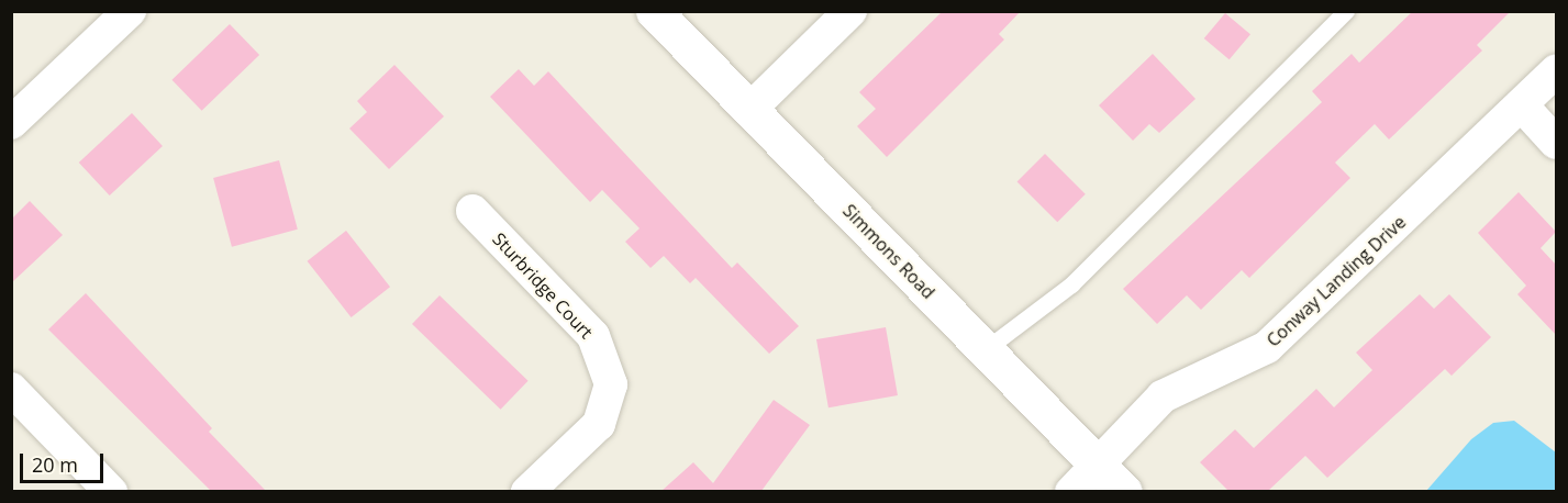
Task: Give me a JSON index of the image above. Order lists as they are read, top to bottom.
{
  "streets": {
    "street": ["Simmons Road", "Conway Landing Drive", "Sturbridge Court"]
  },
  "crossings": [
    ["Simmons Road", "Conway Landing Drive"]
  ],
  "scale_bar": "20 m"
}
